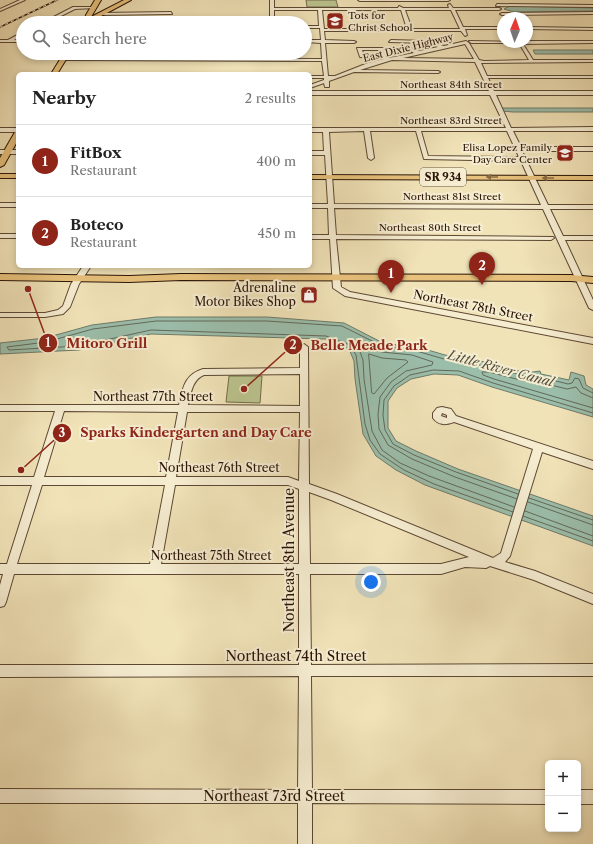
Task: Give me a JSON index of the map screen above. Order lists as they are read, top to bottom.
{
  "streets": {
    "main road": ["SR 934"],
    "street": [
      "East Dixie Highway",
      "Northeast 84th Street",
      "Northeast 83rd Street",
      "Northeast 81st Street",
      "Northeast 80th Street",
      "Northeast 78th Street",
      "Northeast 77th Street",
      "Northeast 76th Street",
      "Northeast 75th Street",
      "Northeast 8th Avenue",
      "Northeast 74th Street",
      "Northeast 73rd Street"
    ]
  },
  "crossings": [
    ["Northeast 77th Street", "Northeast 8th Avenue"],
    ["Northeast 76th Street", "Northeast 75th Street"],
    ["Northeast 76th Street", "Northeast 8th Avenue"],
    ["Northeast 75th Street", "Northeast 8th Avenue"],
    ["Northeast 8th Avenue", "Northeast 74th Street"],
    ["Northeast 8th Avenue", "Northeast 73rd Street"]
  ],
  "water": ["Little River Canal"],
  "places": {
    "school or university": ["Tots for Christ School", "Elisa Lopez Family Day Care Center"],
    "other": ["Mitoro Grill", "Belle Meade Park", "Sparks Kindergarten and Day Care"],
    "shop": ["Adrenaline Motor Bikes Shop"]
  },
  "north": "top",
  "page": {
    "search": "Search here",
    "heading": ["Nearby", "2 results"],
    "list": [
      {
        "mark": "1",
        "name": "FitBox",
        "note": "Restaurant",
        "value": "400 m"
      },
      {
        "mark": "2",
        "name": "Boteco",
        "note": "Restaurant",
        "value": "450 m"
      }
    ],
    "pins": ["2", "1"],
    "map_buttons": ["+", "−"]
  }
}
